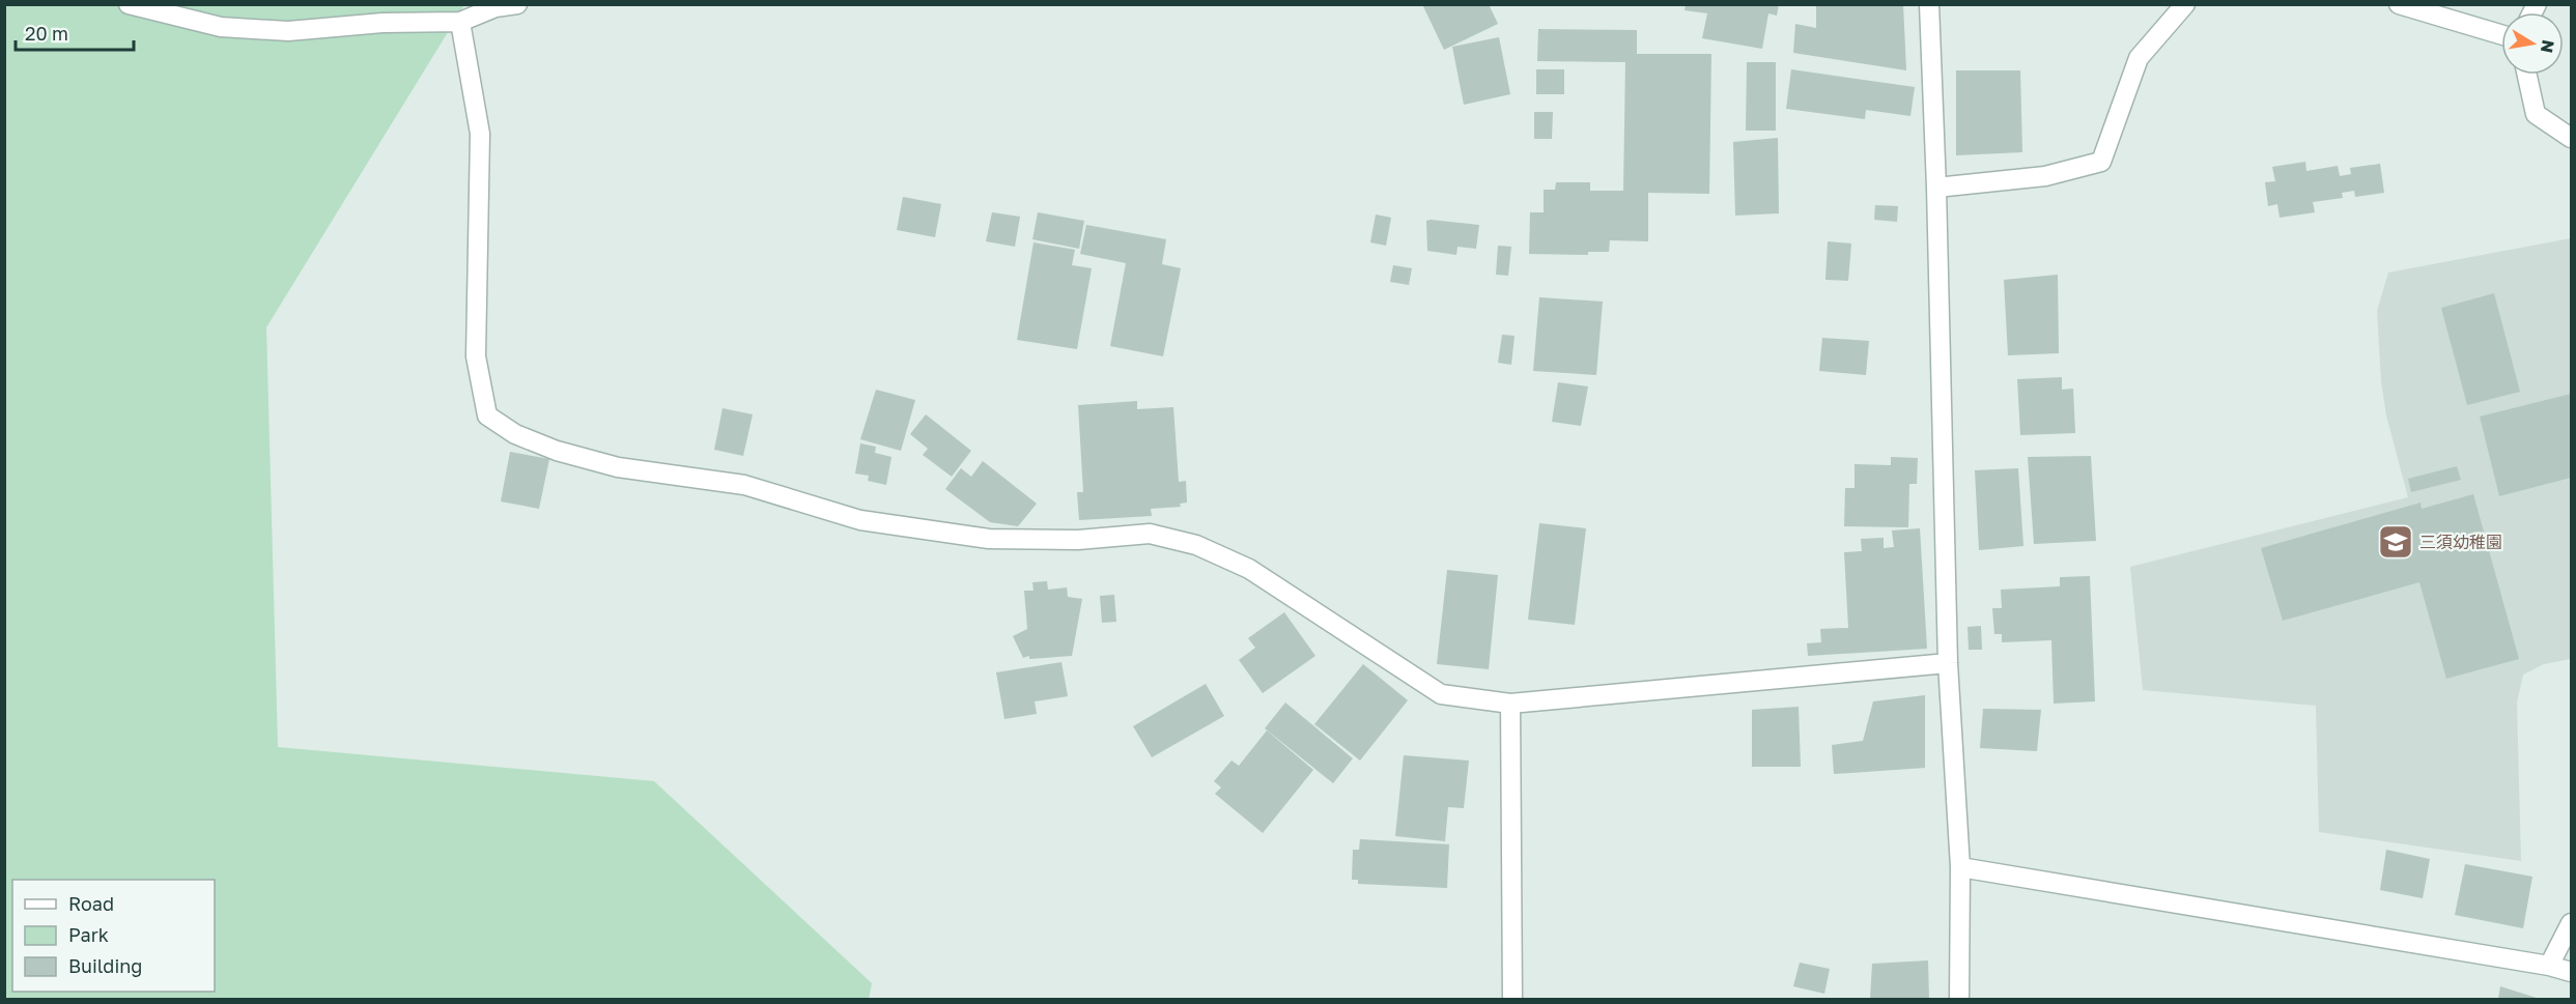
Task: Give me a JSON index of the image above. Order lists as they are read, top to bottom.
{
  "places": {
    "school or university": ["三須幼稚園"]
  },
  "legend": ["Road", "Park", "Building"],
  "scale_bar": "20 m",
  "north": "right"
}
